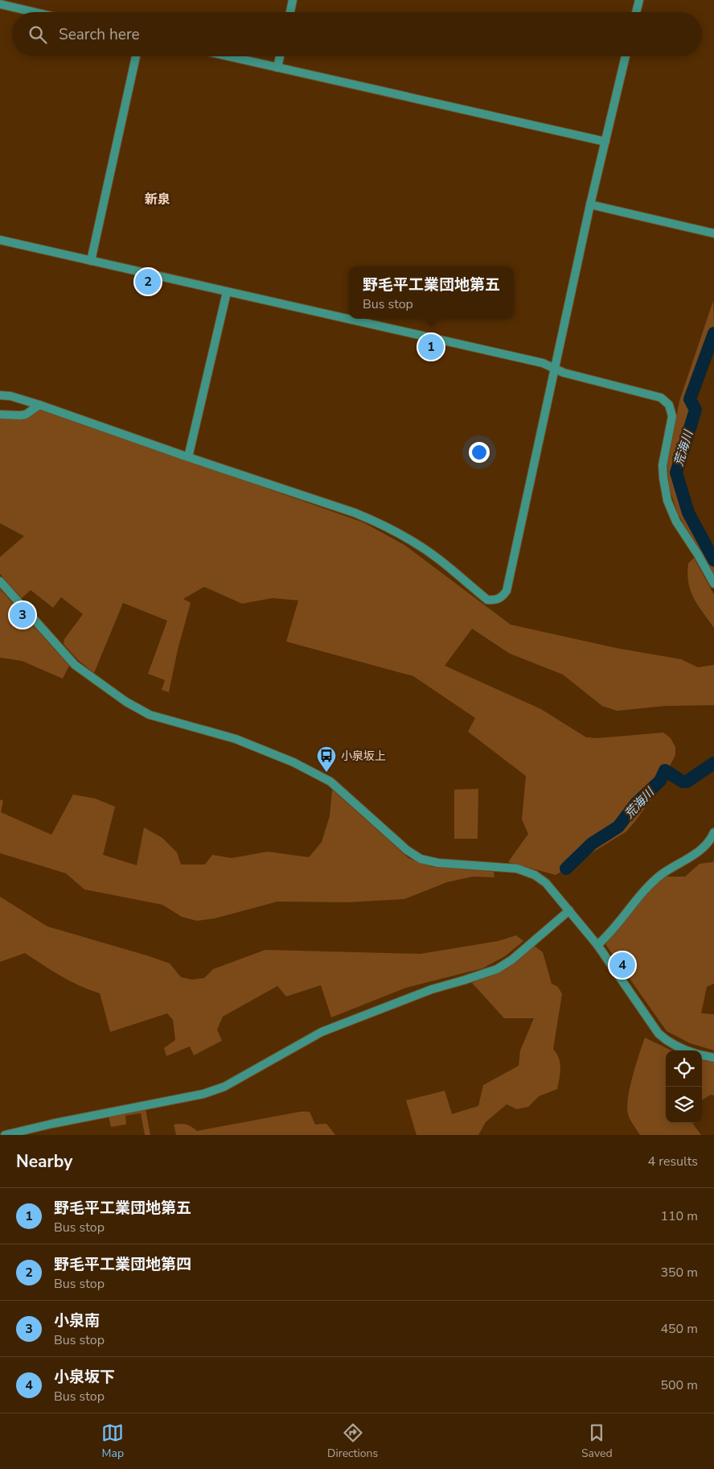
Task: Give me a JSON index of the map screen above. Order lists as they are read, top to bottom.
{
  "districts": ["新泉"],
  "water": ["荒海川"],
  "places": {
    "bus stop": ["小泉坂上"]
  },
  "page": {
    "search": "Search here",
    "popup": ["野毛平工業団地第五", "Bus stop"],
    "pins": [
      "2",
      "1",
      "3",
      "4"
    ],
    "heading": ["Nearby", "4 results"],
    "list": [
      {
        "mark": "1",
        "name": "野毛平工業団地第五",
        "note": "Bus stop",
        "value": "110 m"
      },
      {
        "mark": "2",
        "name": "野毛平工業団地第四",
        "note": "Bus stop",
        "value": "350 m"
      },
      {
        "mark": "3",
        "name": "小泉南",
        "note": "Bus stop",
        "value": "450 m"
      },
      {
        "mark": "4",
        "name": "小泉坂下",
        "note": "Bus stop",
        "value": "500 m"
      }
    ],
    "nav": ["Map", "Directions", "Saved"]
  }
}
